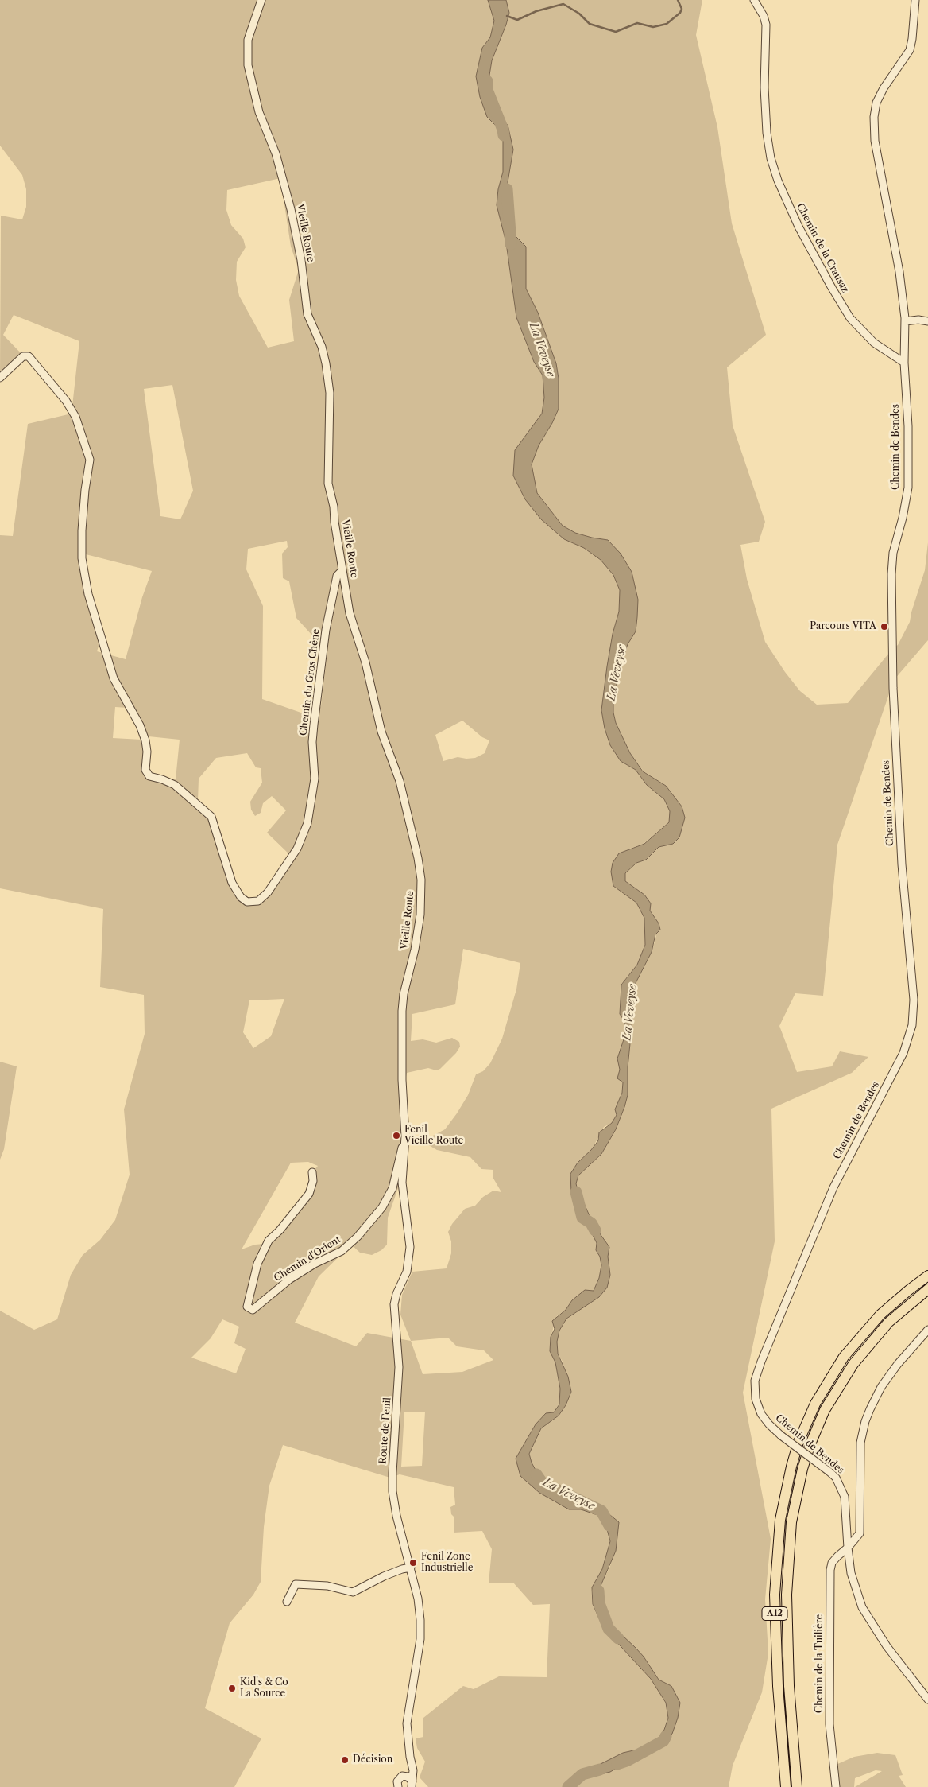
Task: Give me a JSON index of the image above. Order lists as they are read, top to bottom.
{
  "streets": {
    "highway": ["A12"],
    "street": [
      "Vieille Route",
      "Chemin de la Crausaz",
      "Chemin de Bendes",
      "Chemin du Gros Chêne",
      "Chemin d'Orient",
      "Route de Fenil",
      "Chemin de la Tuilière"
    ]
  },
  "crossings": [
    ["Vieille Route", "Chemin du Gros Chêne"],
    ["Vieille Route", "Route de Fenil"],
    ["Chemin de la Crausaz", "Chemin de Bendes"],
    ["Chemin de Bendes", "Chemin de la Tuilière"],
    ["Chemin d'Orient", "Route de Fenil"]
  ],
  "water": ["La Veveyse"],
  "places": [
    "Parcours VITA",
    "Fenil Vieille Route",
    "Fenil Zone Industrielle",
    "Kid's & Co La Source",
    "Décision"
  ]
}
